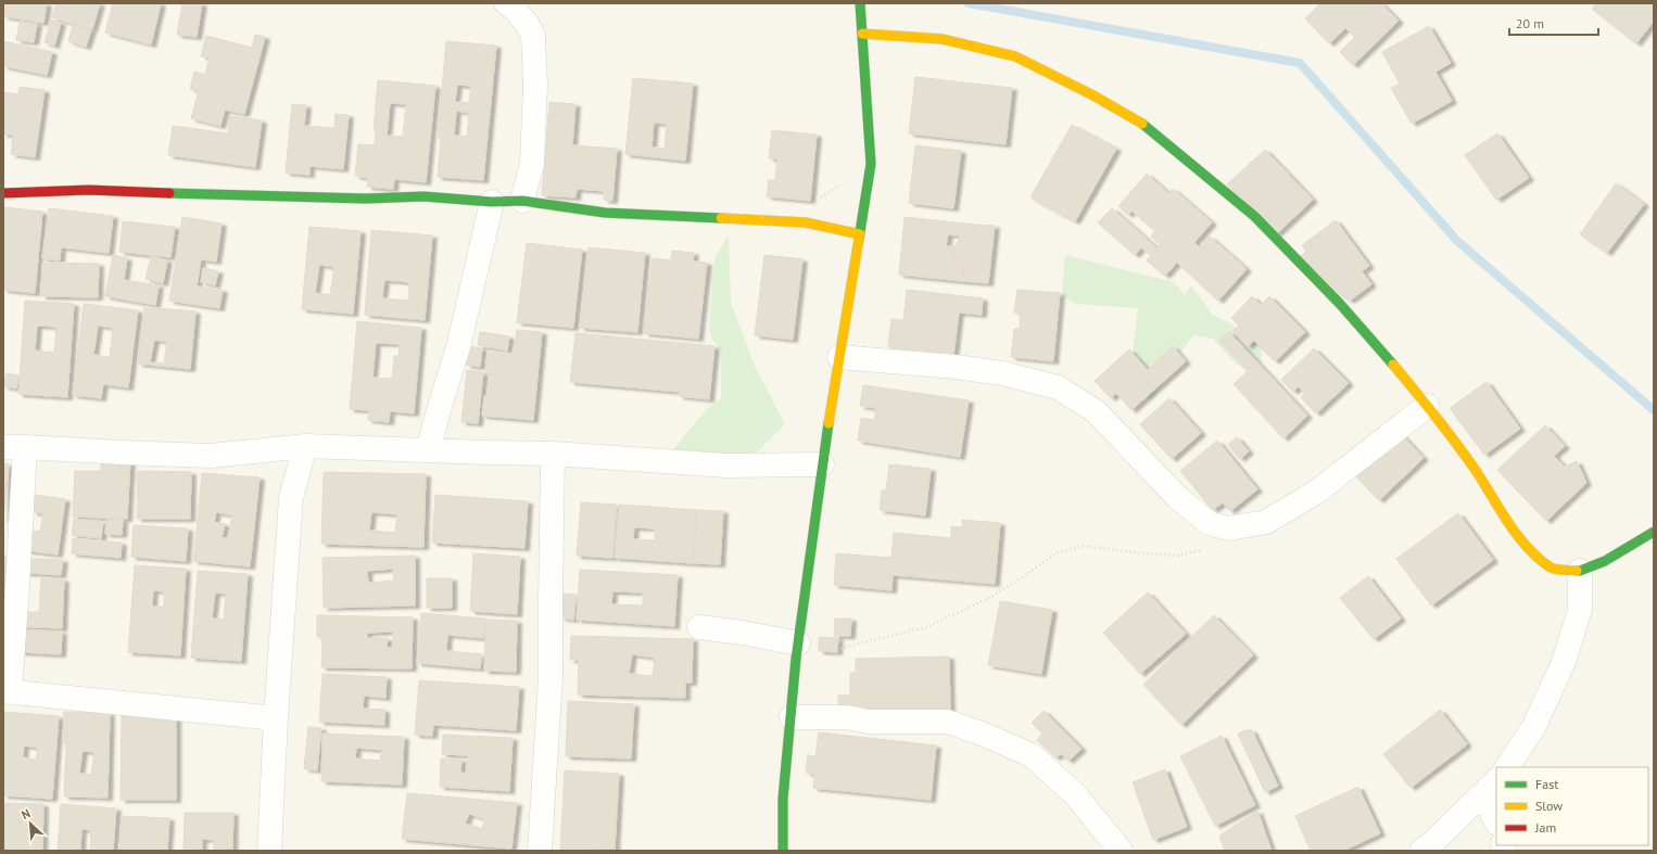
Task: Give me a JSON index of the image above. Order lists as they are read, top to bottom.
{
  "legend": ["Fast", "Slow", "Jam"],
  "scale_bar": "20 m",
  "north": "top left"
}
